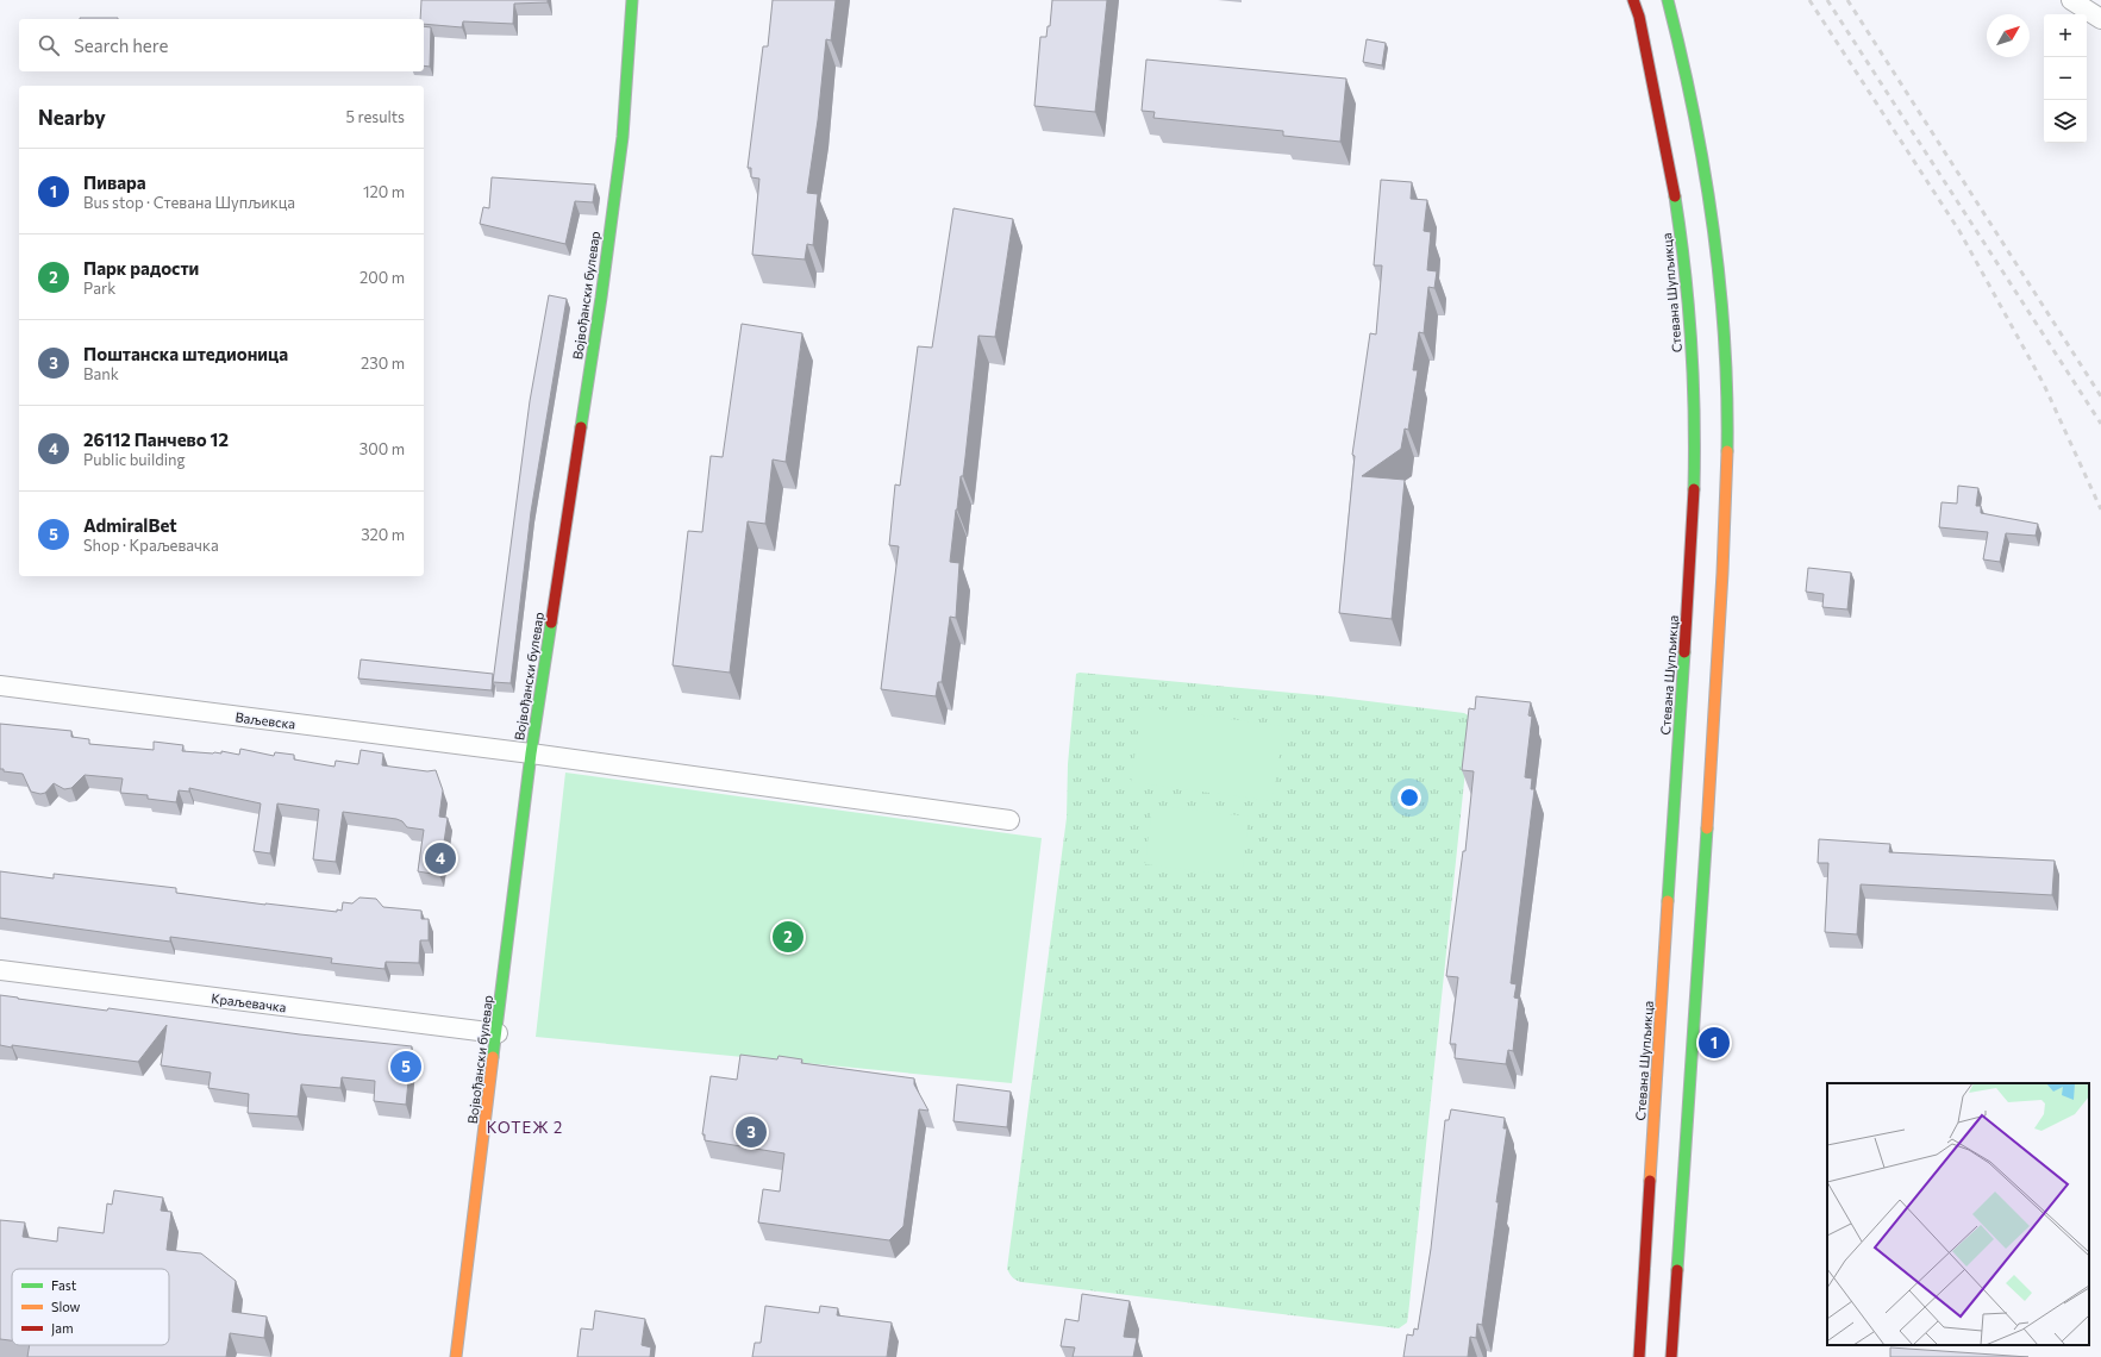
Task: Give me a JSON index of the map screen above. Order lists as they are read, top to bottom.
{
  "streets": {
    "main road": ["Стевана Шупљикца", "Војвођански булевар"],
    "street": ["Ваљевска", "Краљевачка"]
  },
  "crossings": [
    ["Војвођански булевар", "Ваљевска"],
    ["Војвођански булевар", "Краљевачка"]
  ],
  "districts": ["КОТЕЖ 2"],
  "legend": ["Fast", "Slow", "Jam"],
  "north": "top right",
  "page": {
    "map_buttons": ["+", "−"],
    "search": "Search here",
    "heading": ["Nearby", "5 results"],
    "list": [
      {
        "mark": "1",
        "name": "Пивара",
        "note": "Bus stop · Стевана Шупљикца",
        "value": "120 m"
      },
      {
        "mark": "2",
        "name": "Парк радости",
        "note": "Park",
        "value": "200 m"
      },
      {
        "mark": "3",
        "name": "Поштанска штедионица",
        "note": "Bank",
        "value": "230 m"
      },
      {
        "mark": "4",
        "name": "26112 Панчево 12",
        "note": "Public building",
        "value": "300 m"
      },
      {
        "mark": "5",
        "name": "AdmiralBet",
        "note": "Shop · Краљевачка",
        "value": "320 m"
      }
    ],
    "pins": [
      "4",
      "2",
      "1",
      "5",
      "3"
    ]
  }
}
